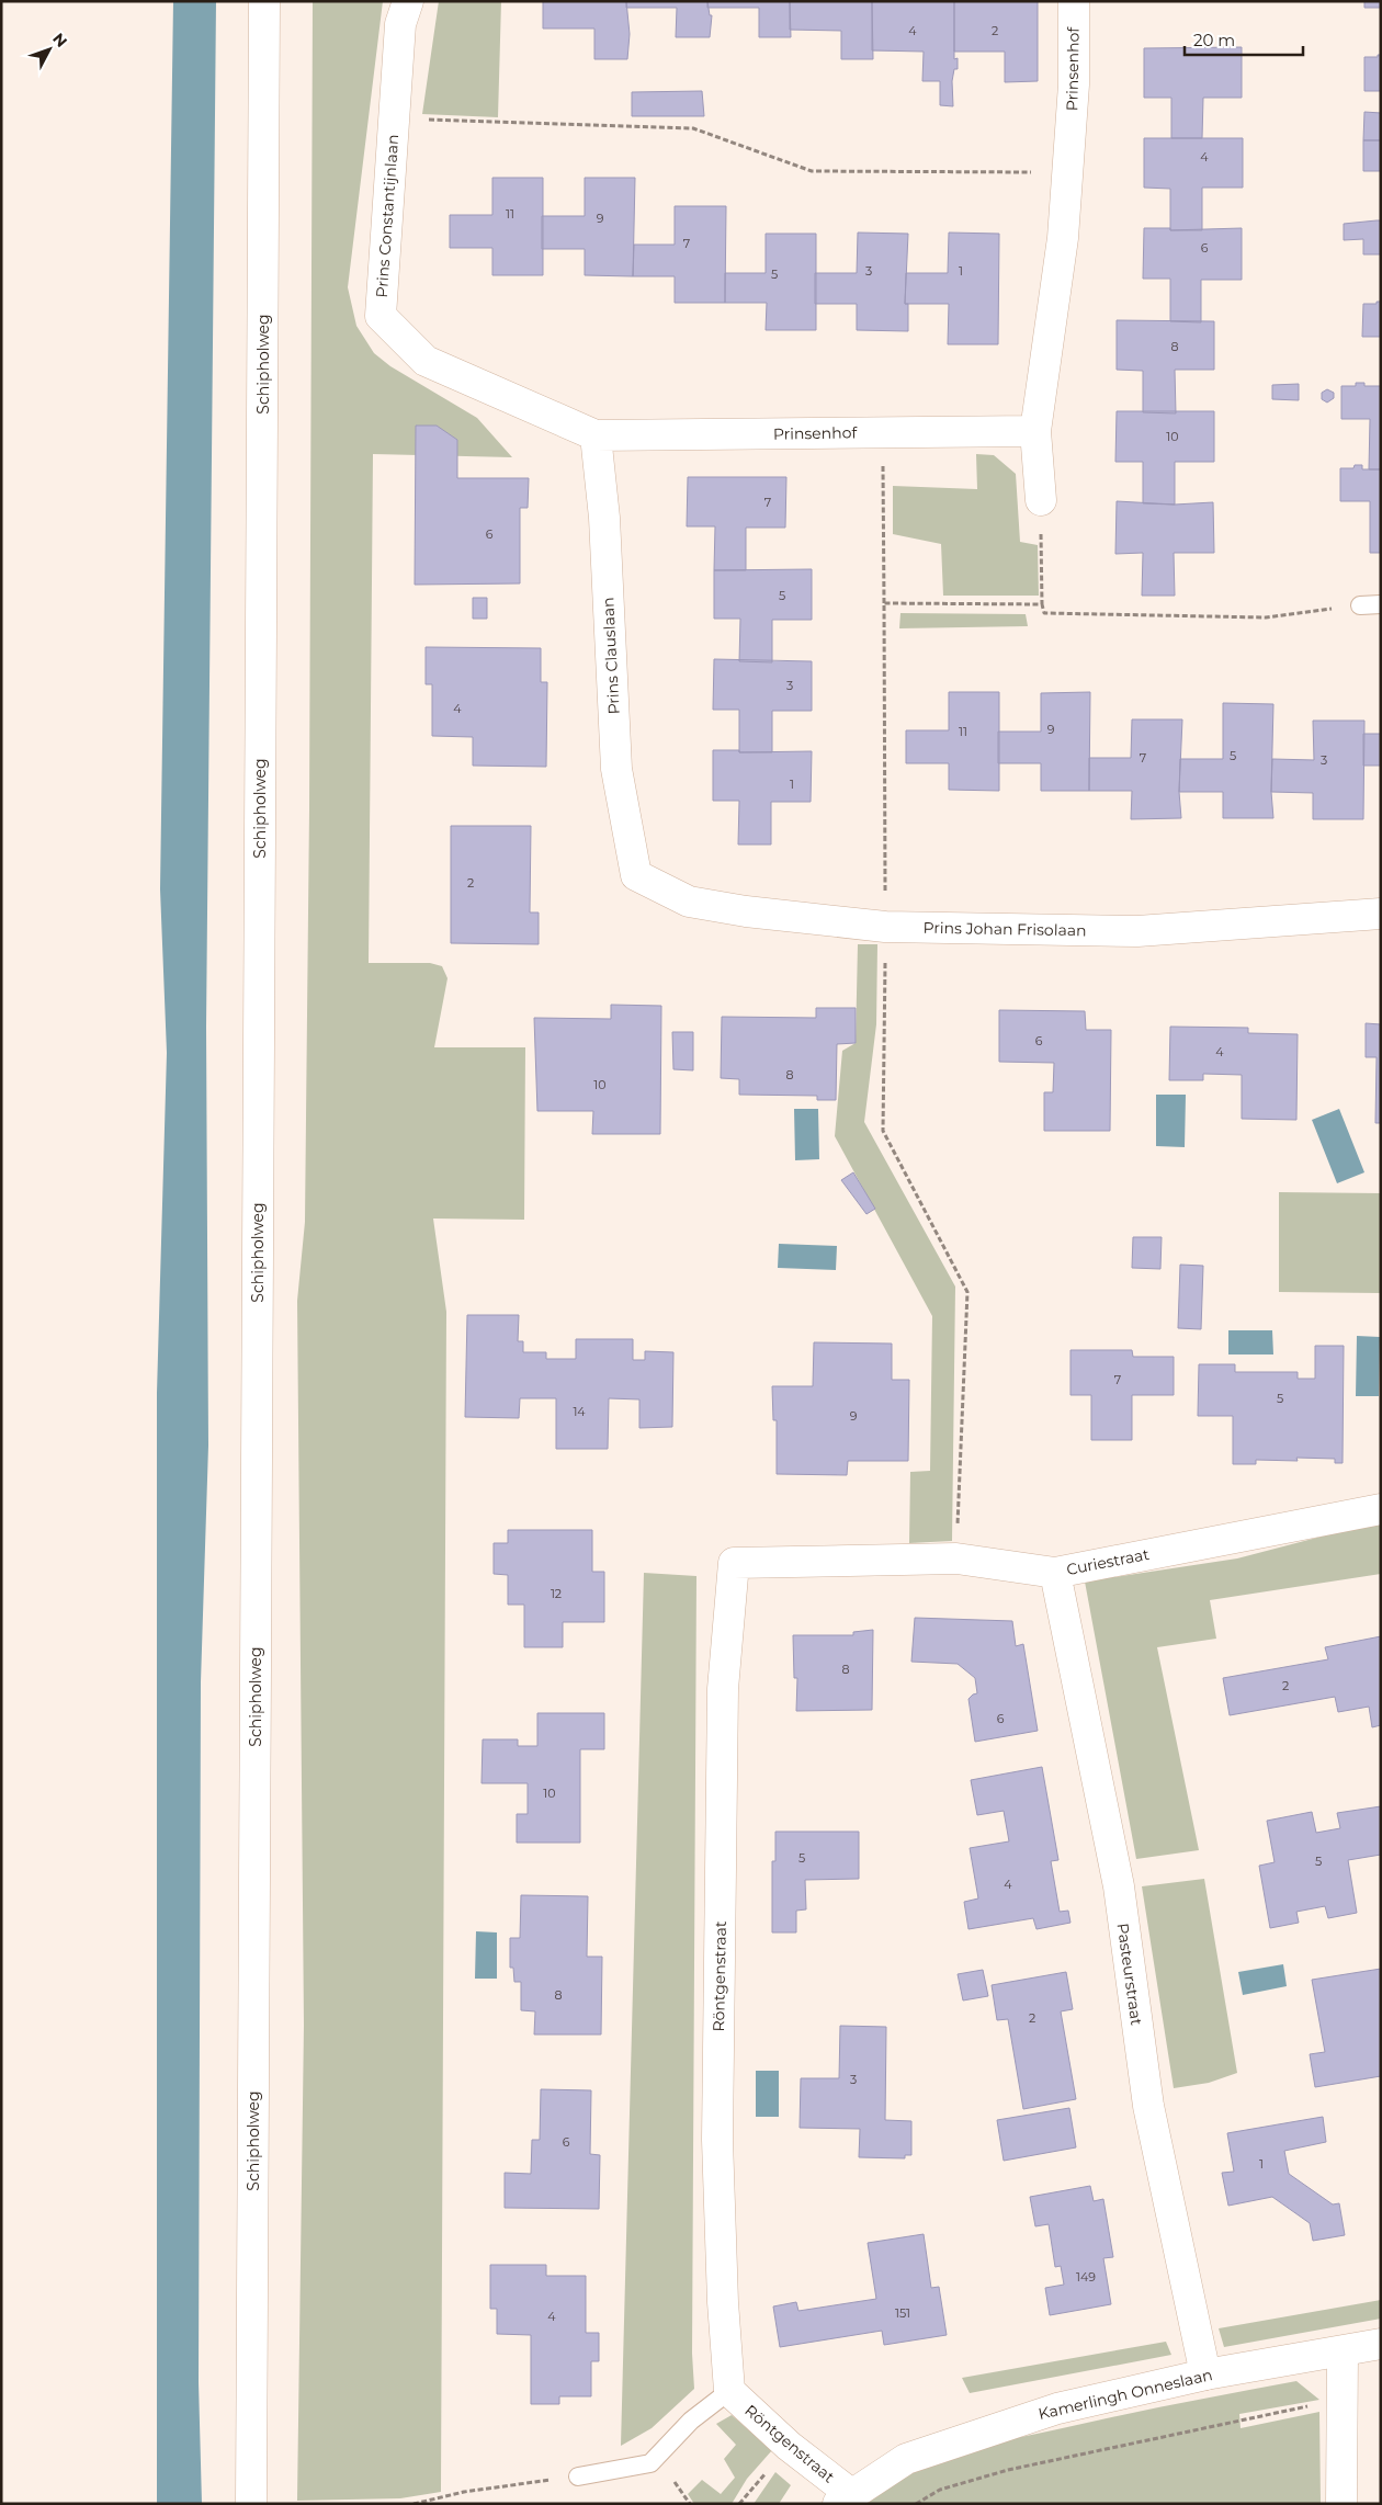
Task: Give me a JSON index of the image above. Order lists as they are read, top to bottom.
{
  "streets": {
    "street": [
      "Prinsenhof",
      "Prins Constantijnlaan",
      "Schipholweg",
      "Prins Clauslaan",
      "Prins Johan Frisolaan",
      "Curiestraat",
      "Pasteurstraat",
      "Röntgenstraat",
      "Kamerlingh Onneslaan"
    ]
  },
  "crossings": [
    ["Prinsenhof", "Prins Constantijnlaan"],
    ["Prinsenhof", "Prins Clauslaan"],
    ["Prins Constantijnlaan", "Prins Clauslaan"],
    ["Prins Clauslaan", "Prins Johan Frisolaan"],
    ["Curiestraat", "Pasteurstraat"],
    ["Curiestraat", "Röntgenstraat"],
    ["Pasteurstraat", "Kamerlingh Onneslaan"],
    ["Röntgenstraat", "Kamerlingh Onneslaan"]
  ],
  "house_numbers": [
    "4",
    "2",
    "4",
    "11",
    "9",
    "7",
    "6",
    "3",
    "1",
    "5",
    "8",
    "10",
    "7",
    "6",
    "5",
    "3",
    "4",
    "9",
    "11",
    "5",
    "7",
    "3",
    "1",
    "2",
    "6",
    "4",
    "8",
    "10",
    "7",
    "5",
    "14",
    "9",
    "12",
    "8",
    "2",
    "6",
    "10",
    "5",
    "5",
    "4",
    "8",
    "2",
    "3",
    "6",
    "1",
    "149",
    "151",
    "4"
  ],
  "scale_bar": "20 m",
  "north": "top right"
}
